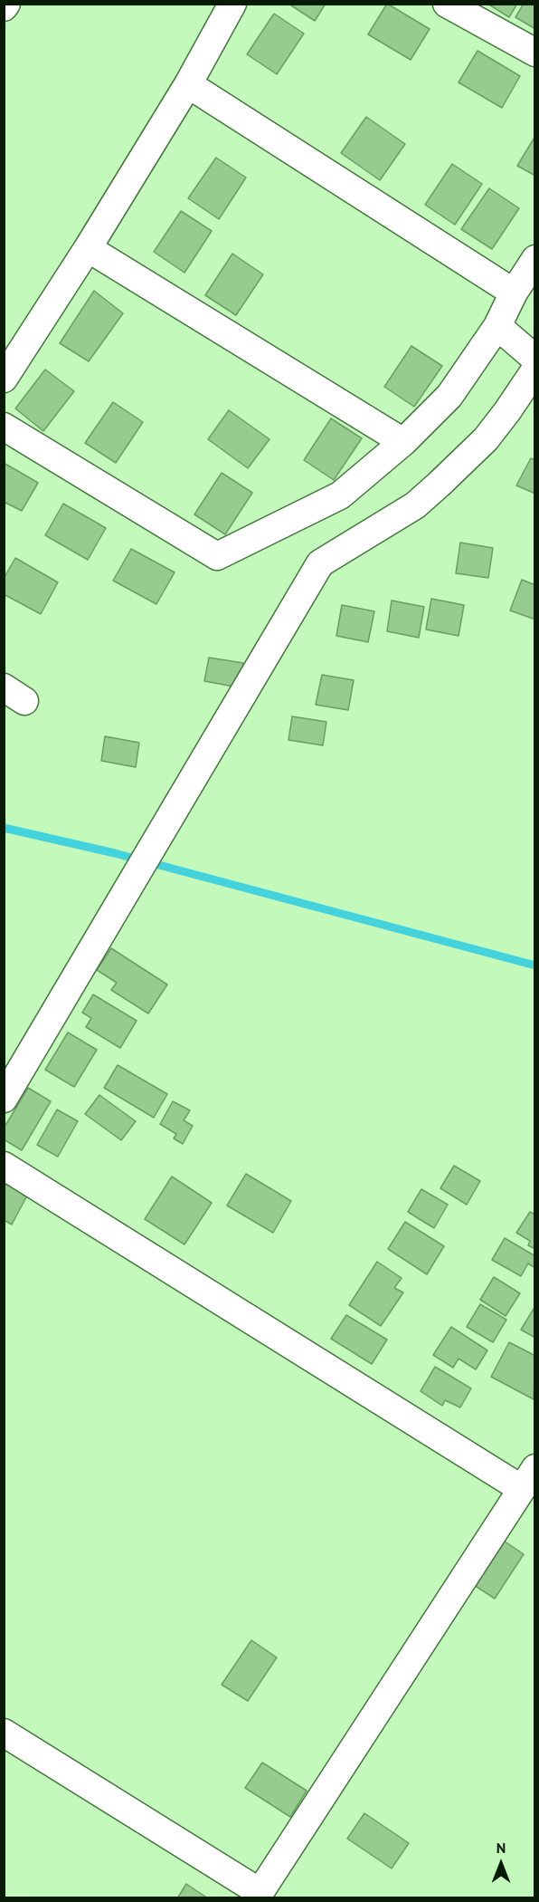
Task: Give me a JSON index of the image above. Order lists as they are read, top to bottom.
{
  "north": "top"
}
